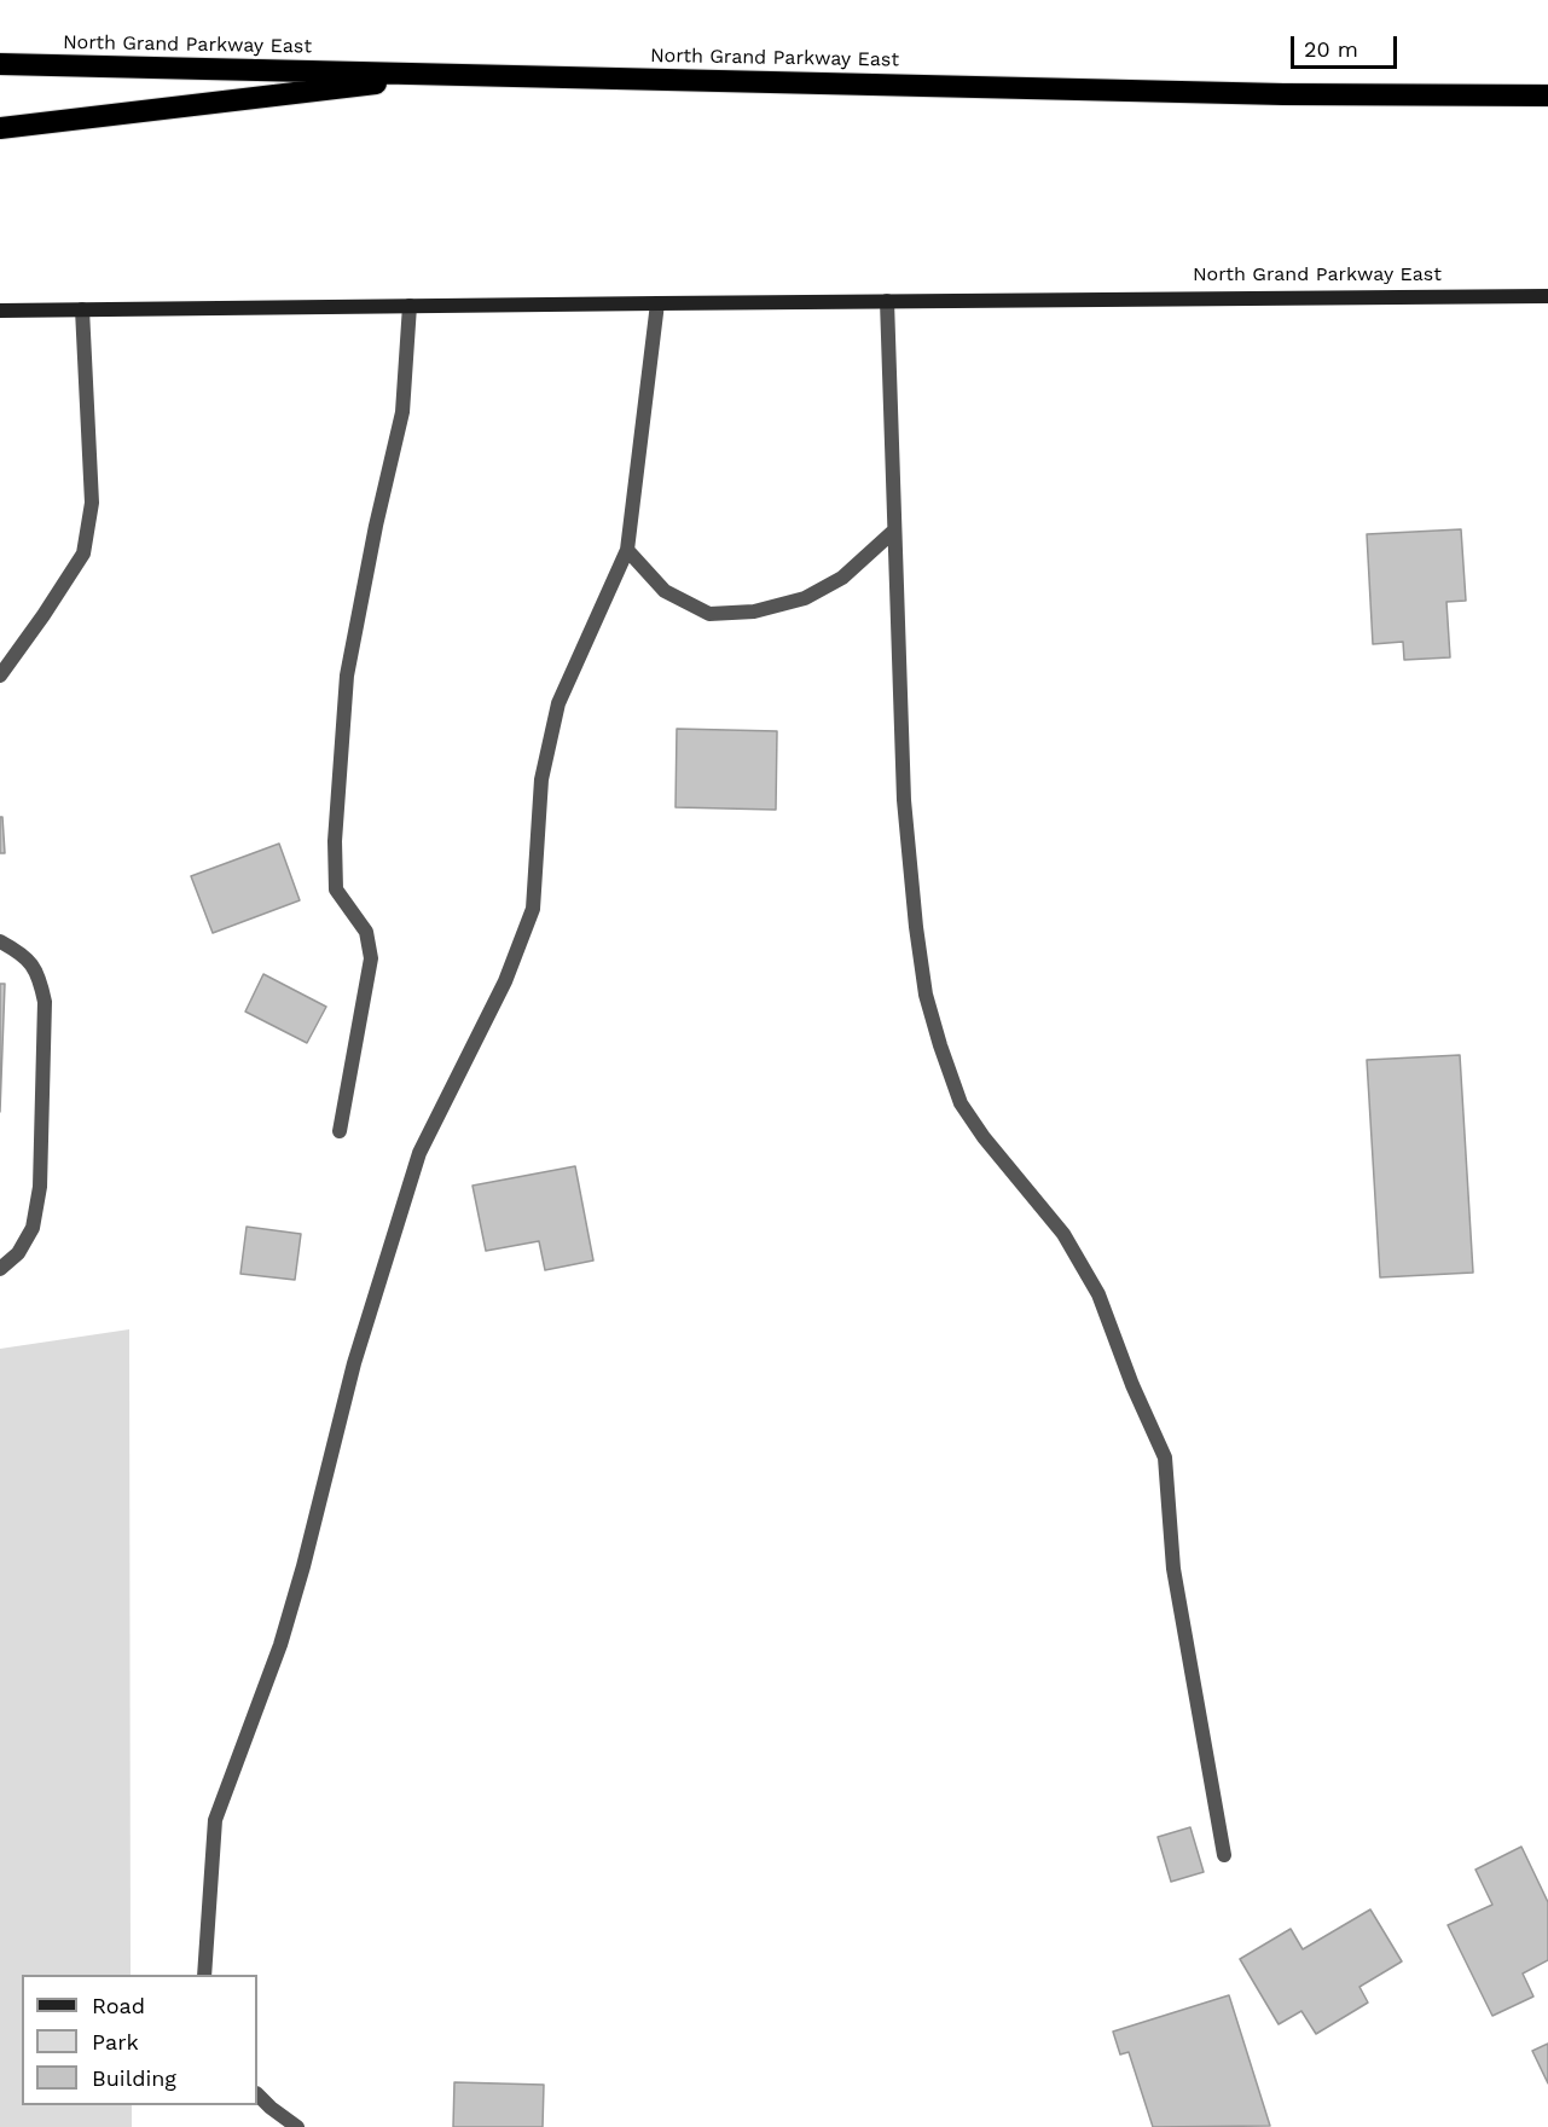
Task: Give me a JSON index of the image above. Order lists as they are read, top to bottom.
{
  "streets": {
    "highway": ["North Grand Parkway East"]
  },
  "legend": ["Road", "Park", "Building"],
  "scale_bar": "20 m"
}
